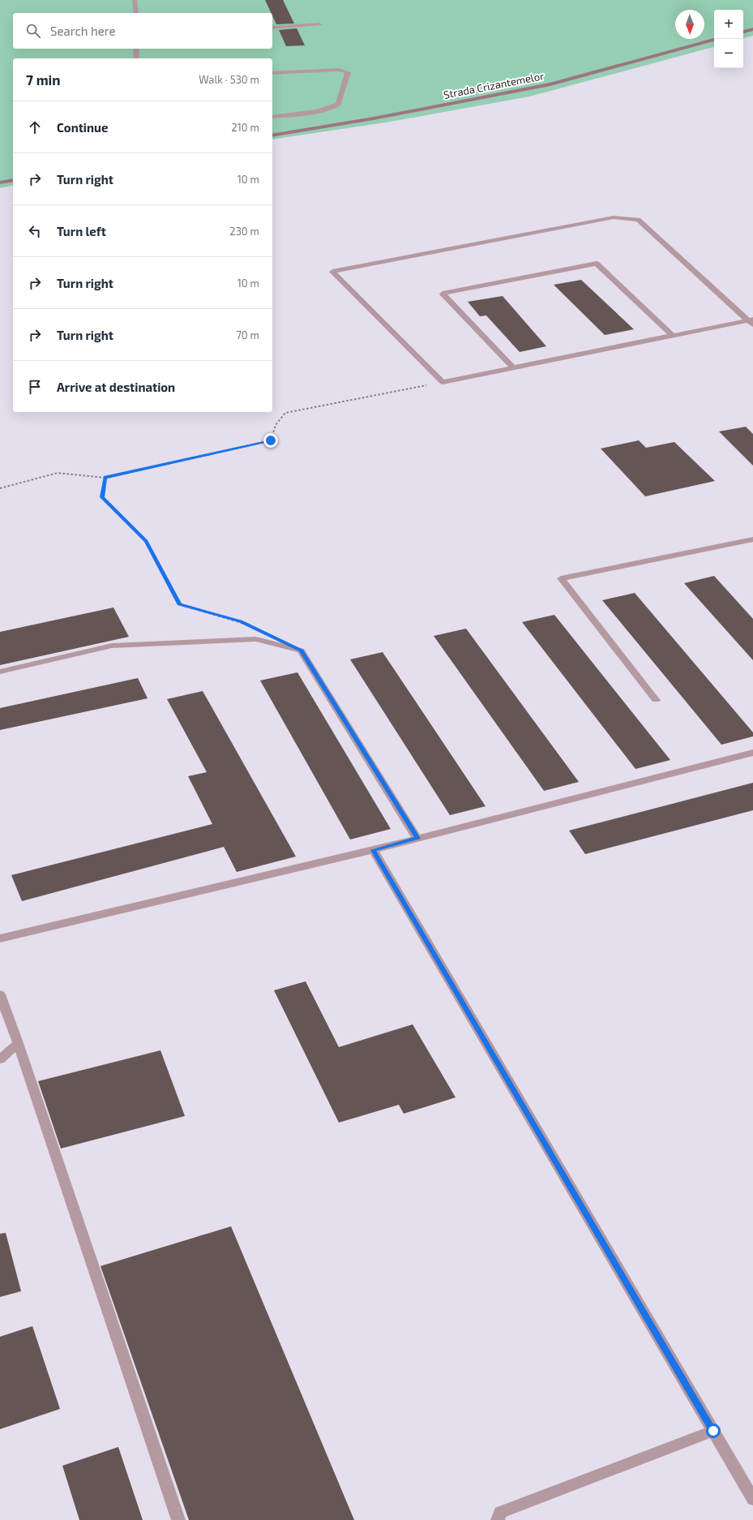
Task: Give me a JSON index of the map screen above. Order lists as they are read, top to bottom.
{
  "streets": {
    "street": ["Strada Crizantemelor"]
  },
  "north": "bottom",
  "page": {
    "map_buttons": ["+", "−"],
    "search": "Search here",
    "heading": ["7 min", "Walk · 530 m"],
    "list": [
      ["Continue", "210 m"],
      ["Turn right", "10 m"],
      ["Turn left", "230 m"],
      ["Turn right", "10 m"],
      ["Turn right", "70 m"],
      "Arrive at destination"
    ]
  }
}
